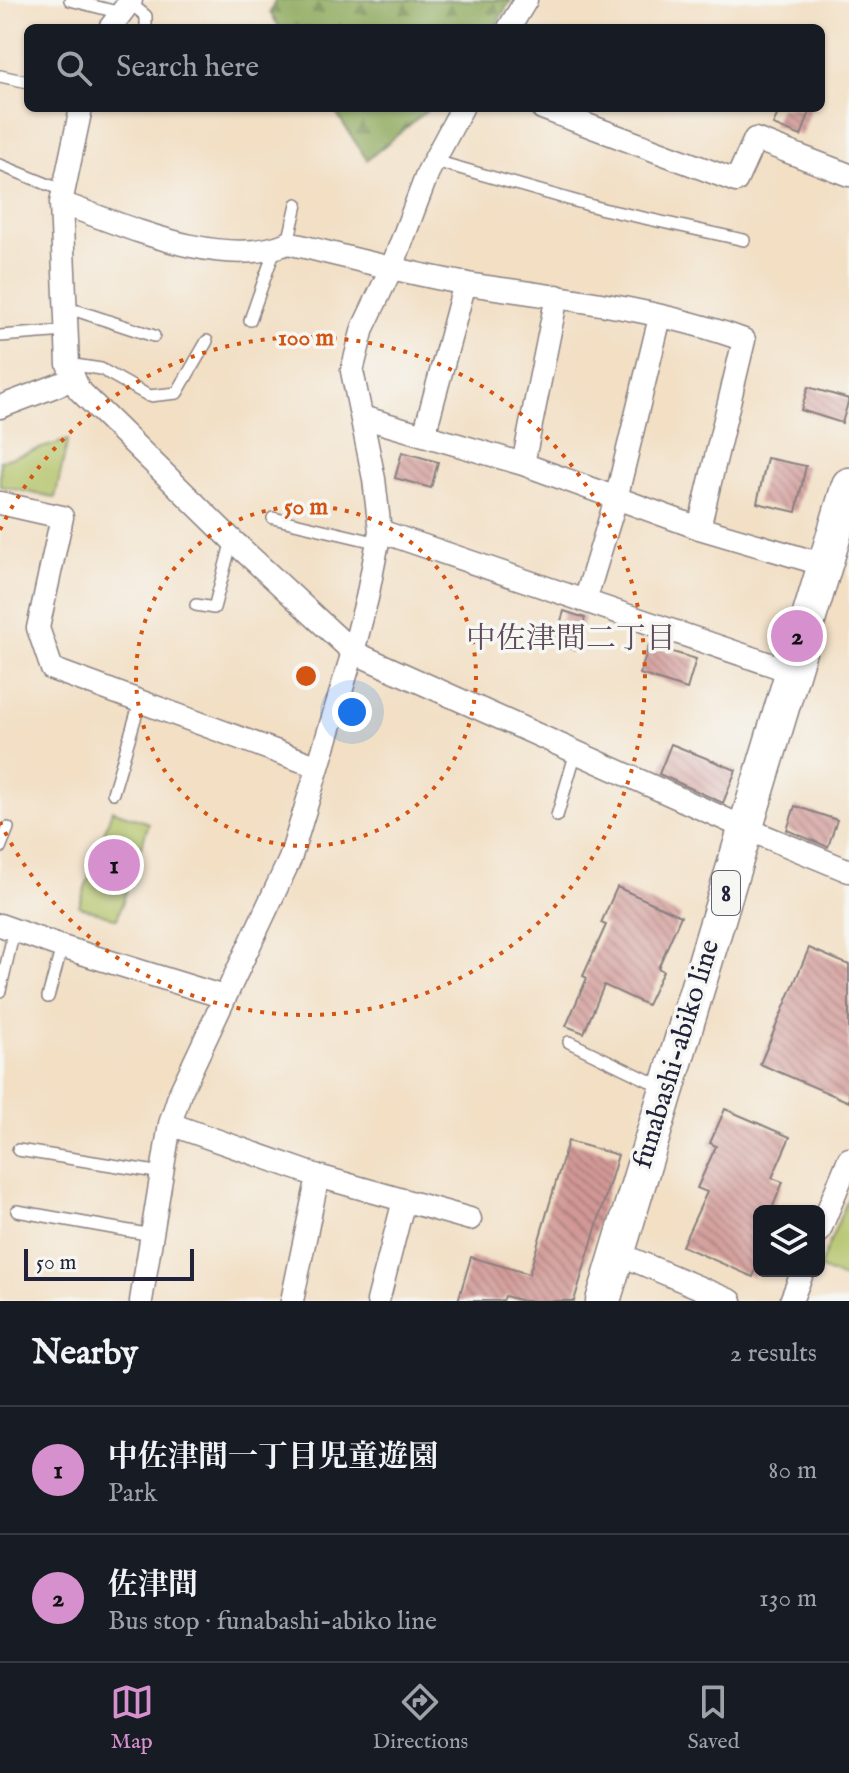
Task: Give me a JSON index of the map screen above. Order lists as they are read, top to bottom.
{
  "streets": {
    "main road": ["8", "funabashi-abiko line"]
  },
  "districts": ["中佐津間二丁目"],
  "scale_bar": "50 m",
  "page": {
    "search": "Search here",
    "pins": ["2", "1"],
    "scale": "50 m",
    "heading": ["Nearby", "2 results"],
    "list": [
      {
        "mark": "1",
        "name": "中佐津間一丁目児童遊園",
        "note": "Park",
        "value": "80 m"
      },
      {
        "mark": "2",
        "name": "佐津間",
        "note": "Bus stop · funabashi-abiko line",
        "value": "130 m"
      }
    ],
    "nav": ["Map", "Directions", "Saved"]
  },
  "rings": ["100 m", "50 m"]
}
